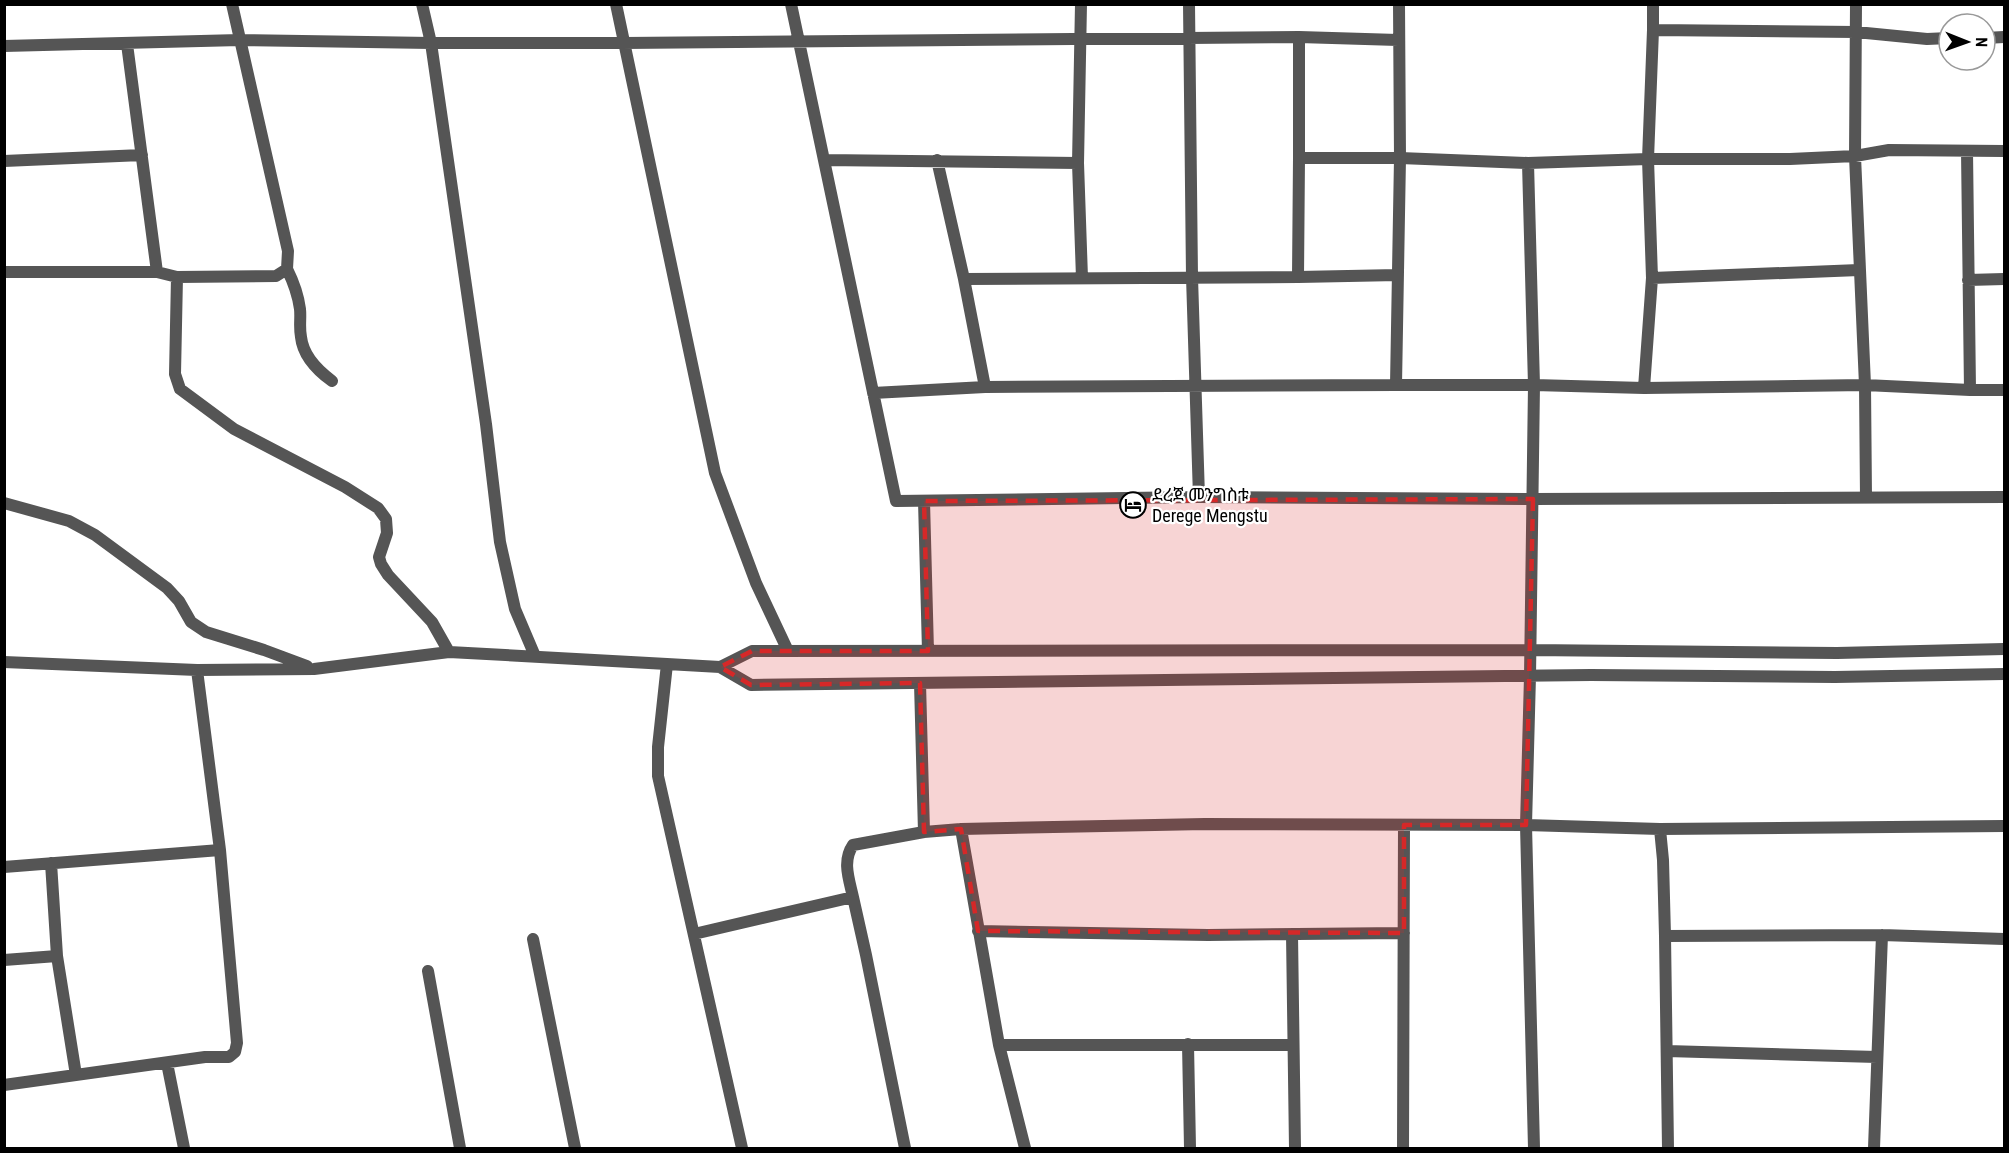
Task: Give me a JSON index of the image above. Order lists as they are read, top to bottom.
{
  "places": {
    "hotel": ["ደረጀ መንግስቱ Derege Mengstu"]
  },
  "north": "right"
}
